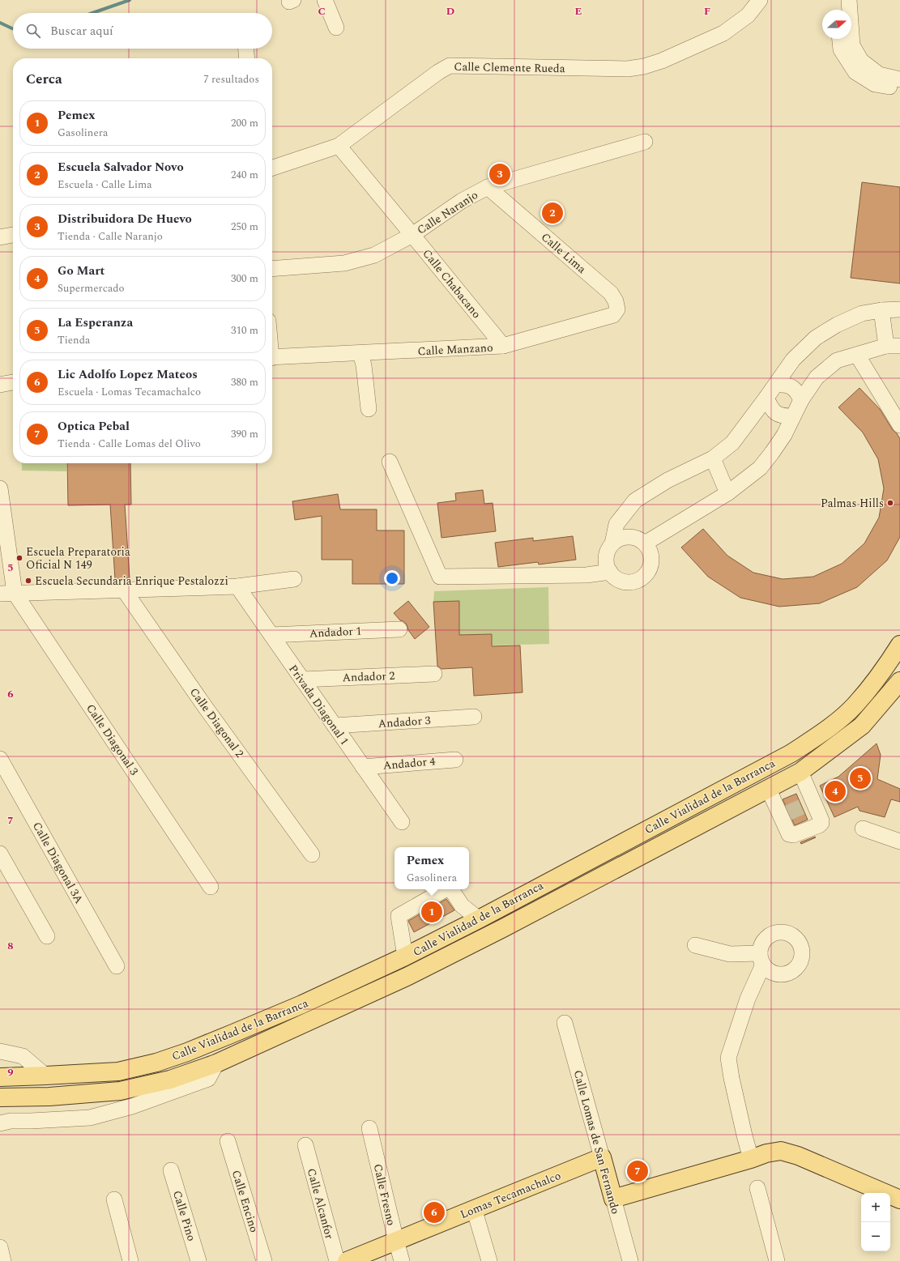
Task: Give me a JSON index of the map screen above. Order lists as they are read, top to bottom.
{
  "streets": {
    "main road": ["Calle Vialidad de la Barranca", "Calle Lomas de San Fernando", "Lomas Tecamachalco"],
    "street": [
      "Calle Clemente Rueda",
      "Calle Naranjo",
      "Calle Lima",
      "Calle Chabacano",
      "Calle Manzano",
      "Andador 1",
      "Andador 2",
      "Privada Diagonal 1",
      "Andador 3",
      "Calle Diagonal 2",
      "Calle Diagonal 3",
      "Andador 4",
      "Calle Diagonal 3A",
      "Calle Fresno",
      "Calle Encino",
      "Calle Alcanfor",
      "Calle Pino"
    ]
  },
  "crossings": [
    ["Calle Clemente Rueda", "Calle Chabacano"],
    ["Calle Naranjo", "Calle Lima"],
    ["Calle Naranjo", "Calle Chabacano"],
    ["Calle Lima", "Calle Manzano"],
    ["Calle Chabacano", "Calle Manzano"],
    ["Andador 1", "Privada Diagonal 1"],
    ["Andador 2", "Privada Diagonal 1"],
    ["Privada Diagonal 1", "Andador 3"],
    ["Privada Diagonal 1", "Andador 4"],
    ["Calle Lomas de San Fernando", "Lomas Tecamachalco"],
    ["Calle Fresno", "Lomas Tecamachalco"]
  ],
  "places": ["Palmas Hills", "Escuela Preparatoria Oficial N 149", "Escuela Secundaria Enrique Pestalozzi"],
  "north": "right",
  "page": {
    "search": "Buscar aquí",
    "heading": ["Cerca", "7 resultados"],
    "list": [
      {
        "mark": "1",
        "name": "Pemex",
        "note": "Gasolinera",
        "value": "200 m"
      },
      {
        "mark": "2",
        "name": "Escuela Salvador Novo",
        "note": "Escuela · Calle Lima",
        "value": "240 m"
      },
      {
        "mark": "3",
        "name": "Distribuidora De Huevo",
        "note": "Tienda · Calle Naranjo",
        "value": "250 m"
      },
      {
        "mark": "4",
        "name": "Go Mart",
        "note": "Supermercado",
        "value": "300 m"
      },
      {
        "mark": "5",
        "name": "La Esperanza",
        "note": "Tienda",
        "value": "310 m"
      },
      {
        "mark": "6",
        "name": "Lic Adolfo Lopez Mateos",
        "note": "Escuela · Lomas Tecamachalco",
        "value": "380 m"
      },
      {
        "mark": "7",
        "name": "Optica Pebal",
        "note": "Tienda · Calle Lomas del Olivo",
        "value": "390 m"
      }
    ],
    "pins": [
      "3",
      "2",
      "5",
      "4",
      "1",
      "7",
      "6"
    ],
    "popup": ["Pemex", "Gasolinera"],
    "map_buttons": ["+", "−"]
  },
  "grid": {
    "columns": [
      "C",
      "D",
      "E",
      "F"
    ],
    "rows": [
      "5",
      "6",
      "7",
      "8",
      "9"
    ]
  }
}
